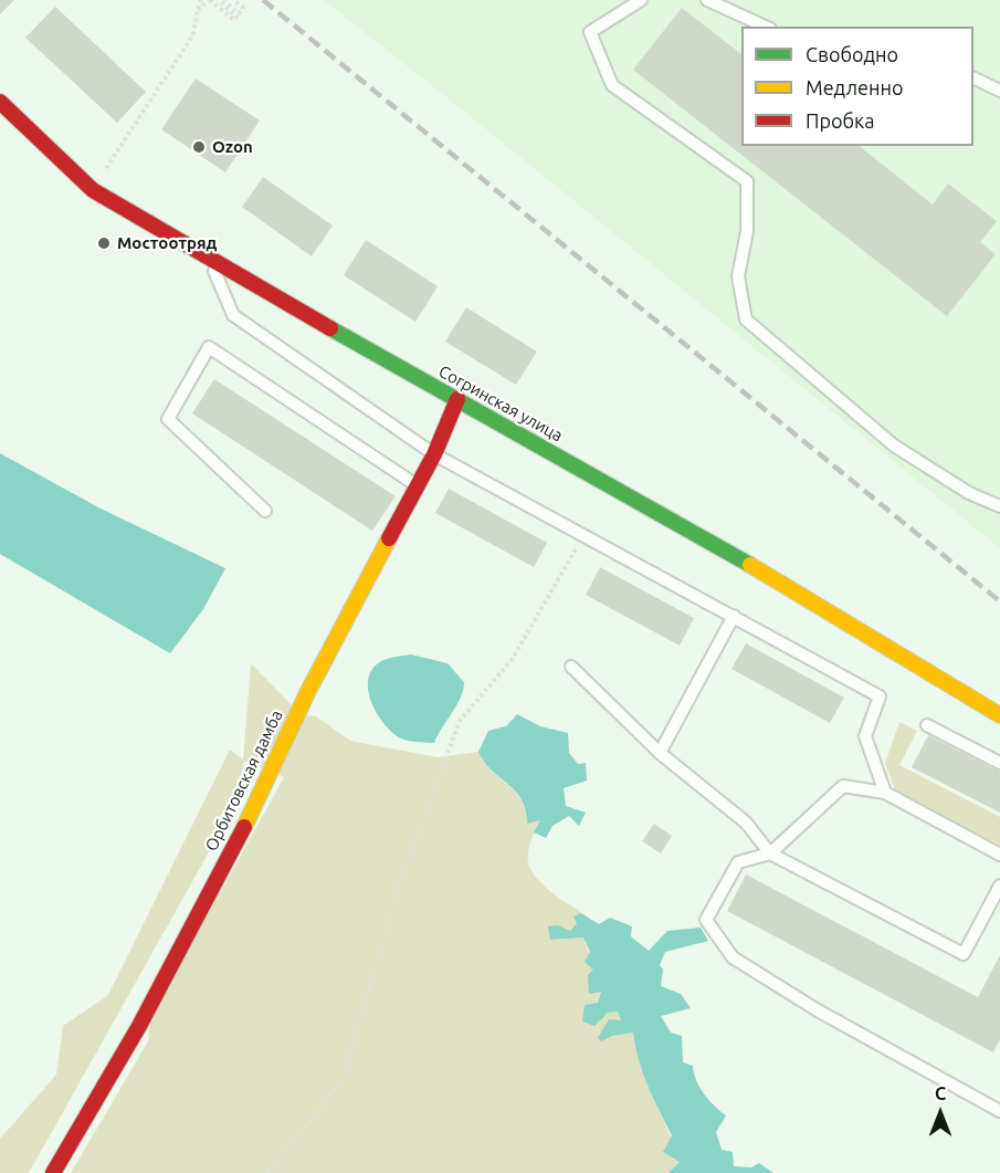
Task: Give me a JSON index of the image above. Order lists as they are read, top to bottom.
{
  "streets": {
    "street": ["Согринская улица", "Орбитовская дамба"]
  },
  "crossings": [
    ["Согринская улица", "Орбитовская дамба"]
  ],
  "places": ["Ozon", "Мостоотряд"],
  "legend": ["Свободно", "Медленно", "Пробка"],
  "north": "top"
}
